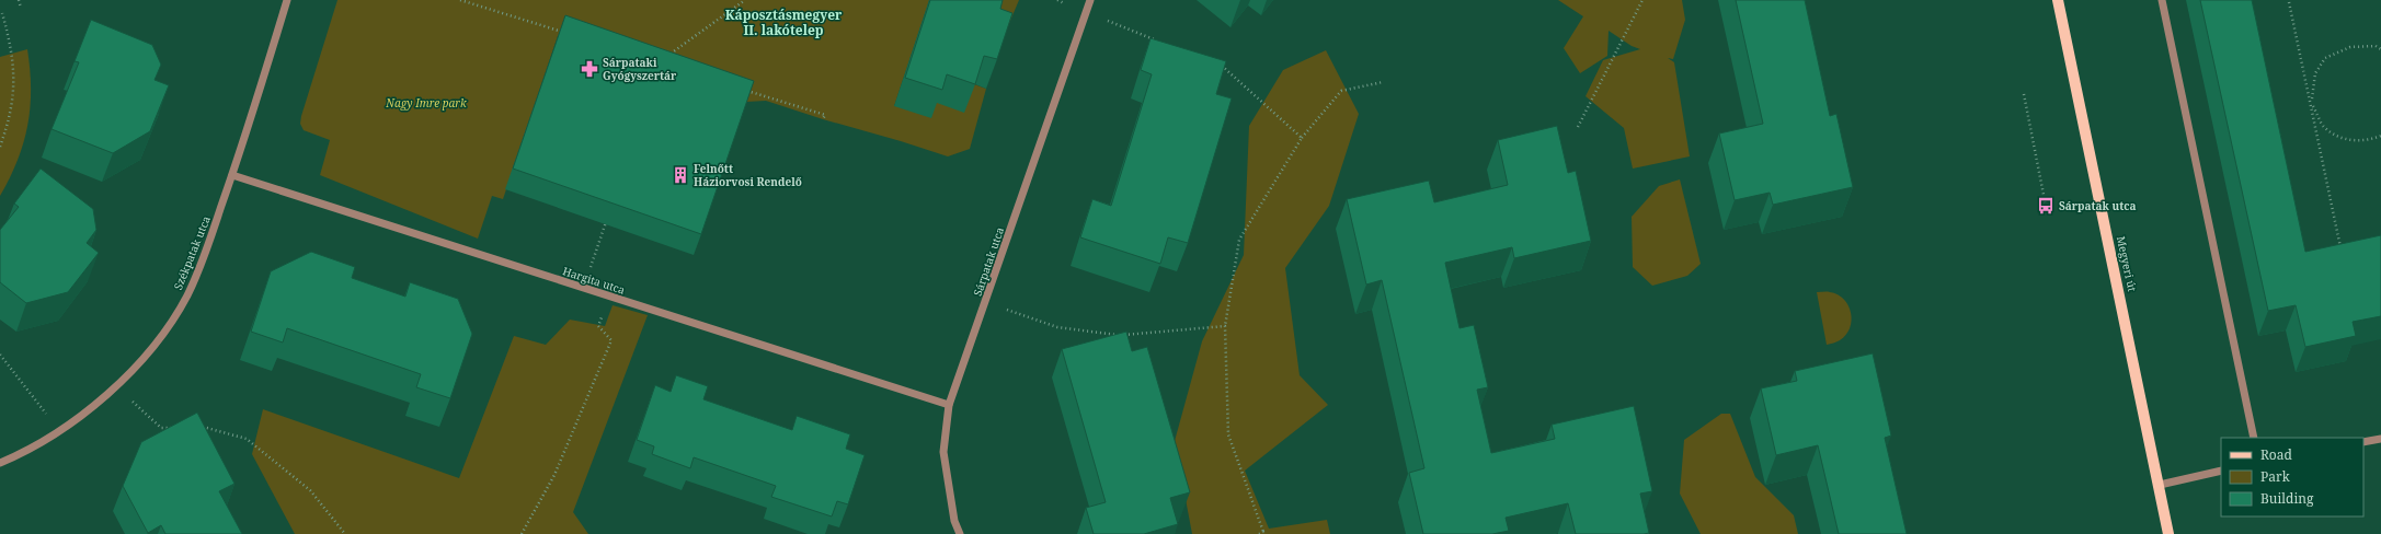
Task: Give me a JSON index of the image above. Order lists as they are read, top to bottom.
{
  "streets": {
    "main road": ["Megyeri út"],
    "street": ["Székpatak utca", "Sárpatak utca", "Hargita utca"]
  },
  "crossings": [
    ["Székpatak utca", "Hargita utca"],
    ["Sárpatak utca", "Hargita utca"]
  ],
  "districts": ["Káposztásmegyer II. lakótelep"],
  "parks": ["Nagy Imre park"],
  "places": {
    "pharmacy": ["Sárpataki Gyógyszertár"],
    "building": ["Felnőtt Háziorvosi Rendelő"],
    "bus stop": ["Sárpatak utca"]
  },
  "legend": ["Road", "Park", "Building"]
}
